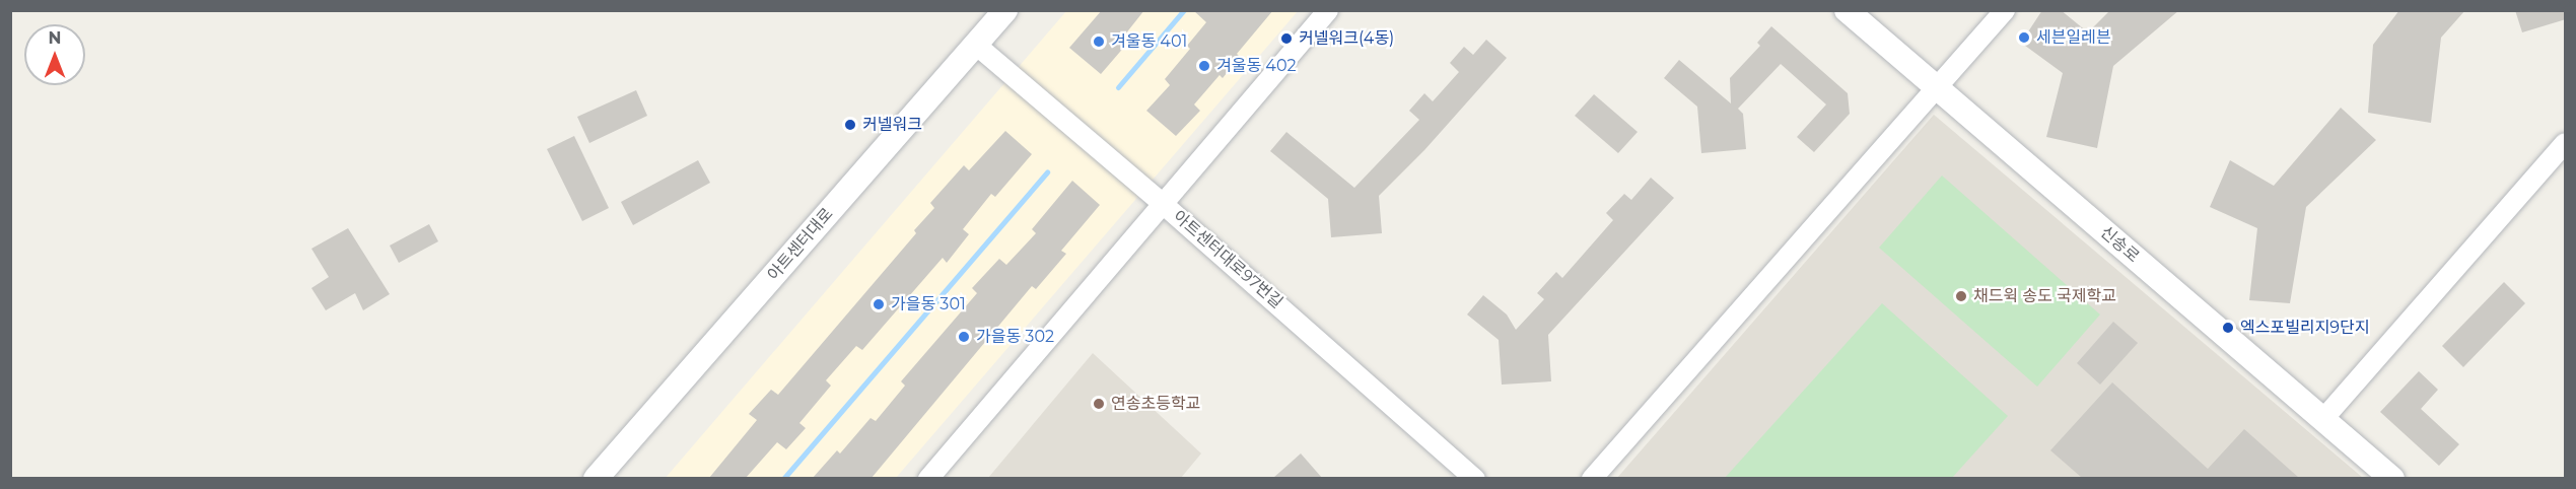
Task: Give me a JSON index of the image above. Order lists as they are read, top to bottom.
{
  "streets": {
    "street": ["아트센터대로", "신송로", "아트센터대로97번길"]
  },
  "crossings": [
    ["아트센터대로", "아트센터대로97번길"]
  ],
  "places": [
    "세븐일레븐",
    "커넬워크(4동)",
    "겨울동 401",
    "겨울동 402",
    "커넬워크",
    "채드윅 송도 국제학교",
    "가을동 301",
    "엑스포빌리지9단지",
    "가을동 302",
    "연송초등학교"
  ],
  "north": "top"
}
